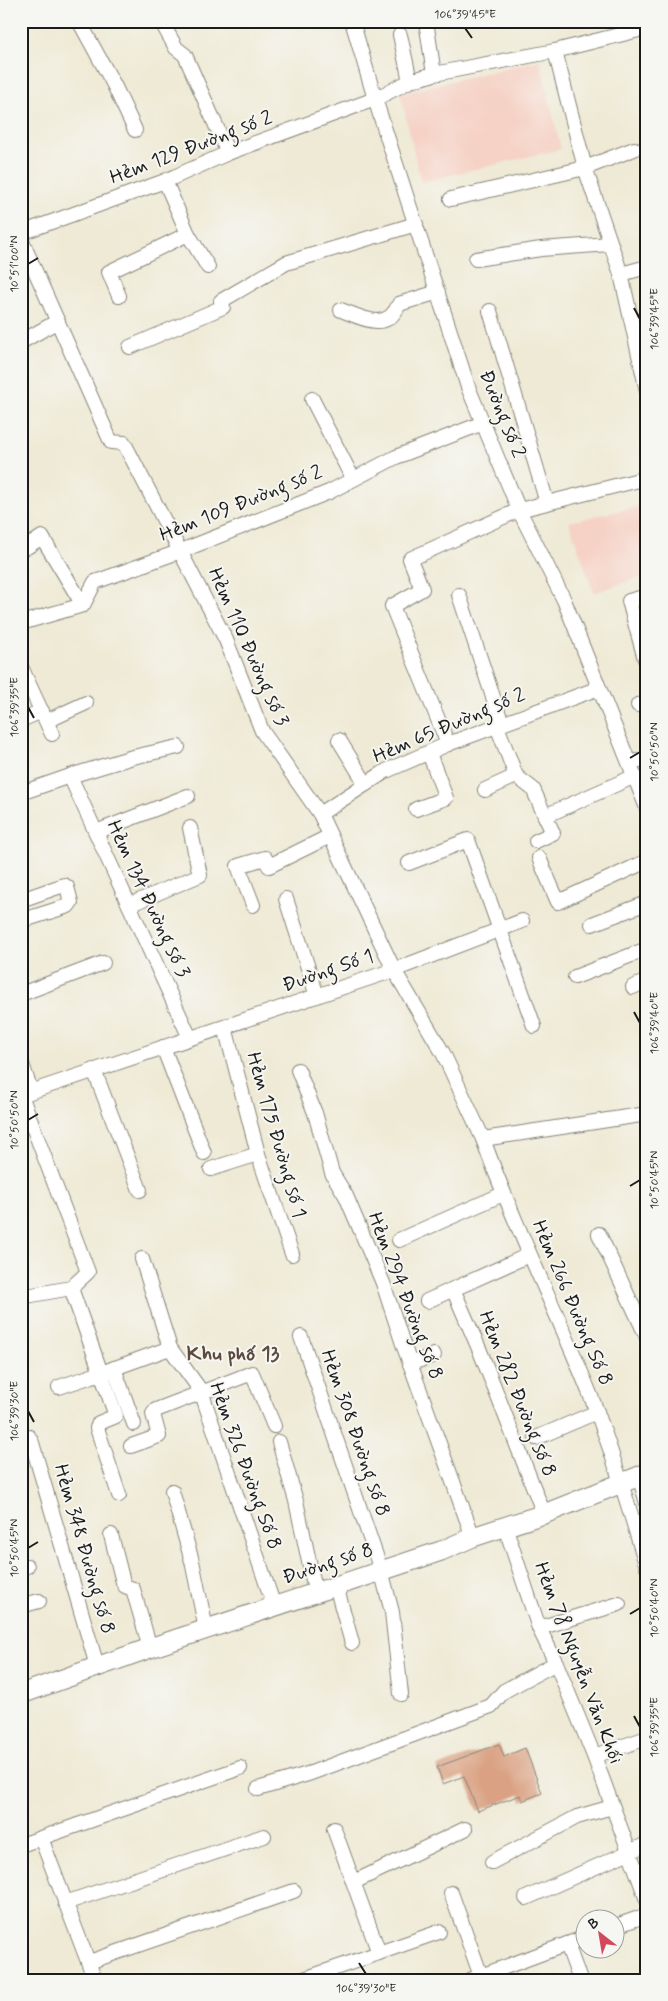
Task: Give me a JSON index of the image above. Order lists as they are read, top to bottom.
{
  "streets": {
    "street": [
      "Hẻm 129 Đường số 2",
      "Đường số 2",
      "Hẻm 109 Đường số 2",
      "Hẻm 110 Đường số 3",
      "Hẻm 65 Đường số 2",
      "Hẻm 134 Đường số 3",
      "Đường Số 1",
      "Hẻm 175 Đường số 1",
      "Hẻm 294 Đường số 8",
      "Hẻm 266 Đường Số 8",
      "Hẻm 282 Đường số 8",
      "Hẻm 308 Đường số 8",
      "Hẻm 326 Đường Số 8",
      "Hẻm 348 Đường số 8",
      "Đường số 8",
      "Hẻm 78 Nguyễn Văn Khối"
    ]
  },
  "crossings": [
    ["Hẻm 129 Đường số 2", "Đường số 2"],
    ["Đường số 2", "Hẻm 109 Đường số 2"],
    ["Đường số 2", "Hẻm 65 Đường số 2"],
    ["Hẻm 109 Đường số 2", "Hẻm 110 Đường số 3"],
    ["Hẻm 110 Đường số 3", "Hẻm 65 Đường số 2"],
    ["Hẻm 110 Đường số 3", "Đường Số 1"],
    ["Hẻm 134 Đường số 3", "Đường Số 1"],
    ["Đường Số 1", "Hẻm 175 Đường số 1"],
    ["Đường Số 1", "Hẻm 266 Đường Số 8"],
    ["Hẻm 294 Đường số 8", "Đường số 8"],
    ["Hẻm 266 Đường Số 8", "Đường số 8"],
    ["Hẻm 282 Đường số 8", "Đường số 8"],
    ["Hẻm 308 Đường số 8", "Đường số 8"],
    ["Hẻm 326 Đường Số 8", "Đường số 8"],
    ["Hẻm 348 Đường số 8", "Đường số 8"],
    ["Đường số 8", "Hẻm 78 Nguyễn Văn Khối"]
  ],
  "districts": ["Khu phố 13"],
  "north": "top left",
  "coordinates": [
    "106°39'45\"E",
    "10°51'00\"N",
    "106°39'35\"E",
    "10°50'50\"N",
    "106°39'40\"E",
    "10°50'45\"N",
    "106°39'30\"E",
    "10°50'40\"N"
  ]
}
